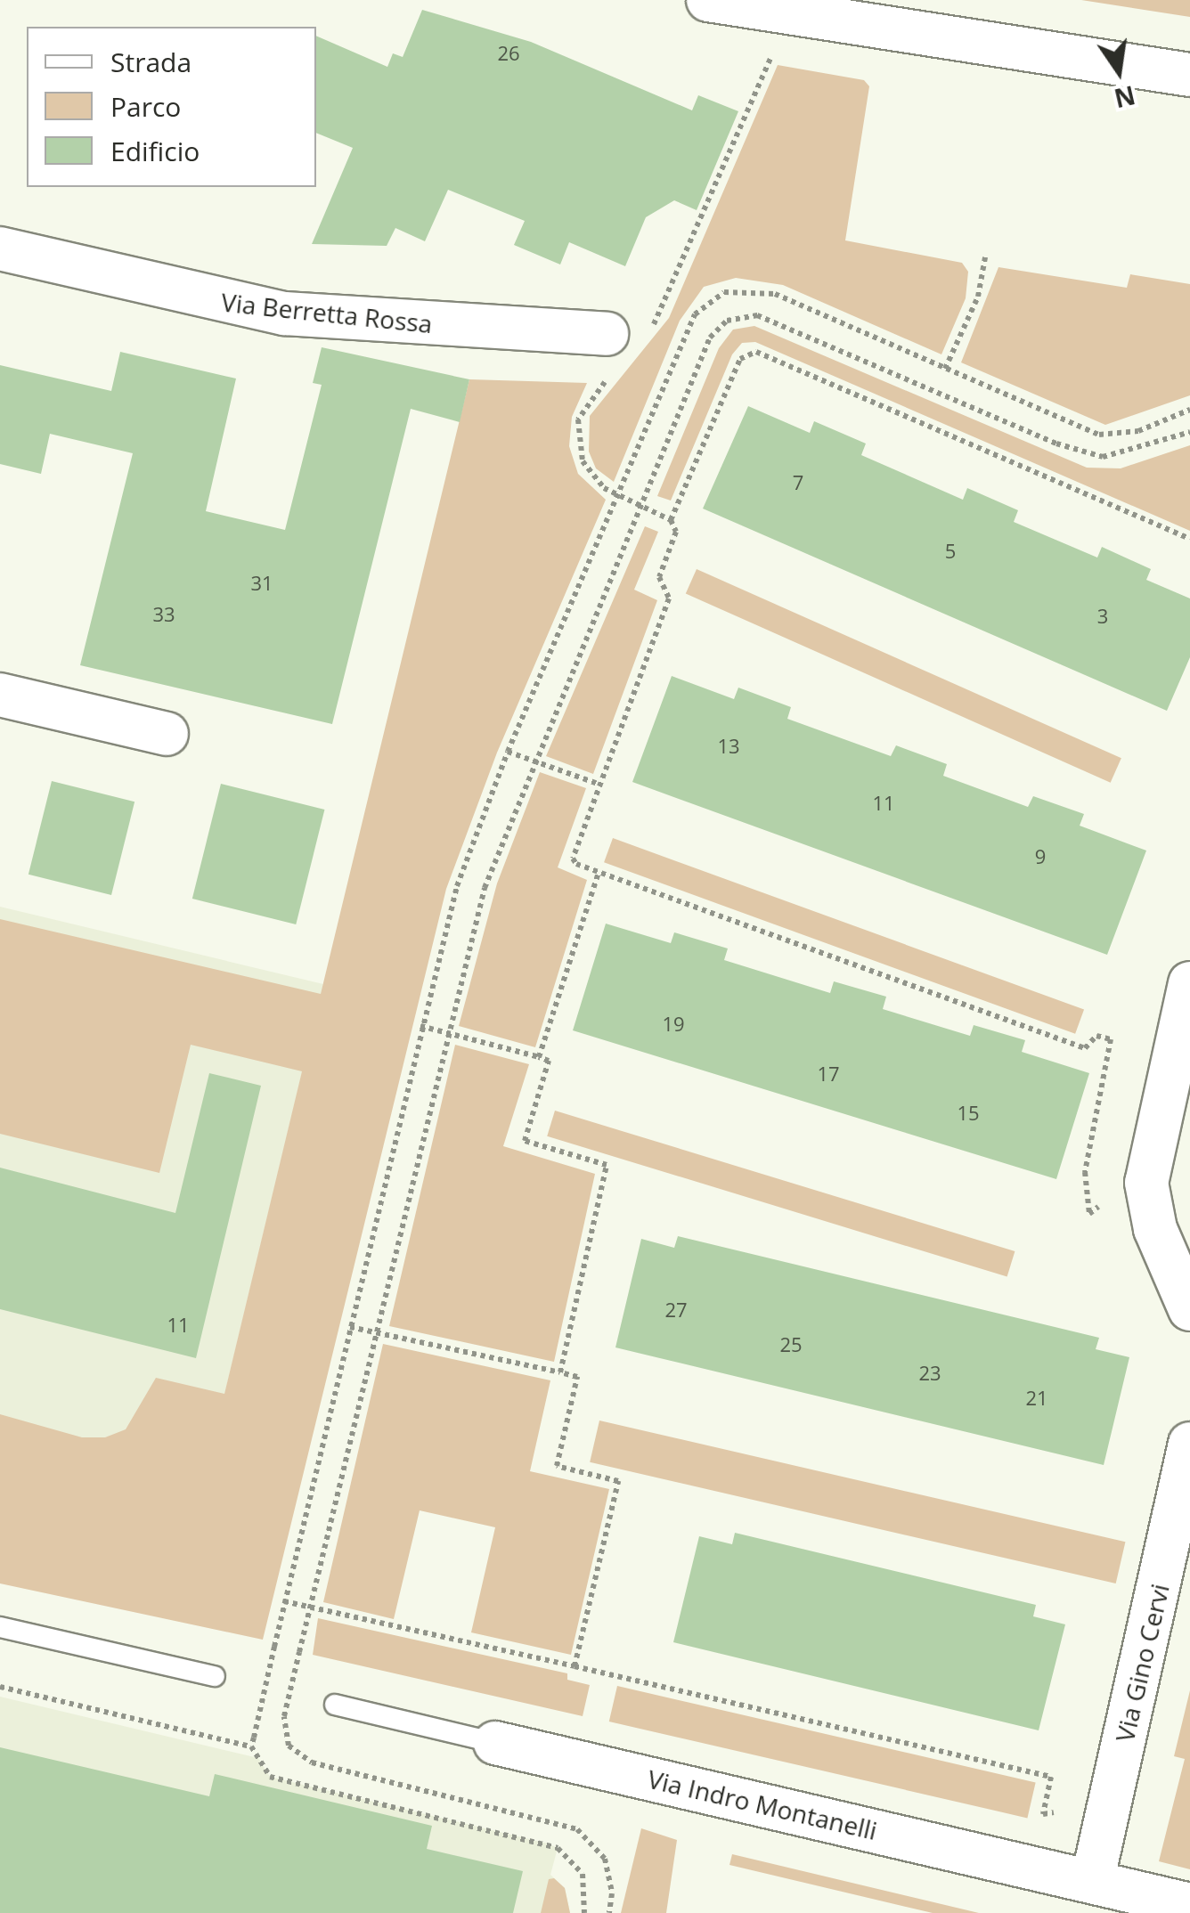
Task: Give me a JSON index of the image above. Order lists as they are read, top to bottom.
{
  "streets": {
    "street": ["Via Berretta Rossa", "Via Gino Cervi", "Via Indro Montanelli"]
  },
  "crossings": [
    ["Via Gino Cervi", "Via Indro Montanelli"]
  ],
  "house_numbers": [
    "26",
    "7",
    "5",
    "31",
    "33",
    "3",
    "13",
    "11",
    "9",
    "19",
    "17",
    "15",
    "27",
    "11",
    "25",
    "23",
    "21"
  ],
  "legend": ["Strada", "Parco", "Edificio"],
  "north": "bottom"
}
